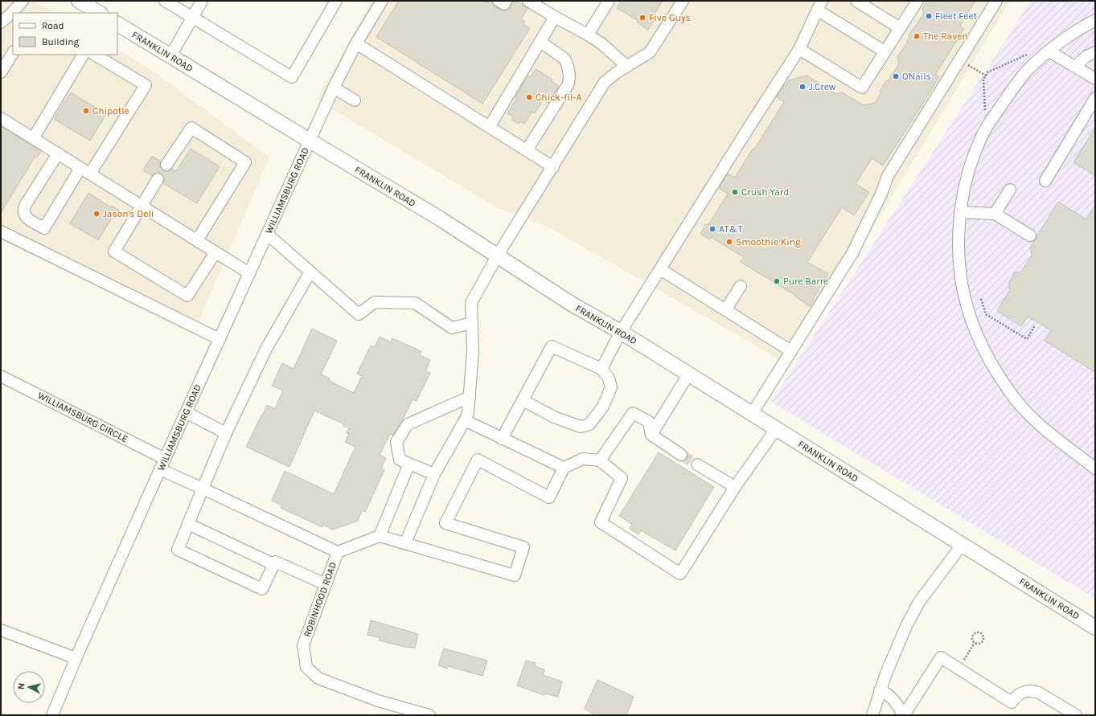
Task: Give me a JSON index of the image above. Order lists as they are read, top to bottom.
{
  "streets": {
    "main road": ["FRANKLIN ROAD"],
    "street": ["WILLIAMSBURG ROAD", "WILLIAMSBURG CIRCLE", "ROBINHOOD ROAD"]
  },
  "crossings": [
    ["FRANKLIN ROAD", "WILLIAMSBURG ROAD"],
    ["WILLIAMSBURG ROAD", "WILLIAMSBURG CIRCLE"]
  ],
  "places": [
    "Fleet Feet",
    "Five Guys",
    "The Raven",
    "ONails",
    "J.Crew",
    "Chick-fil-A",
    "Chipotle",
    "Crush Yard",
    "Jason's Deli",
    "AT&T",
    "Smoothie King",
    "Pure Barre"
  ],
  "legend": ["Road", "Building"],
  "north": "left"
}
